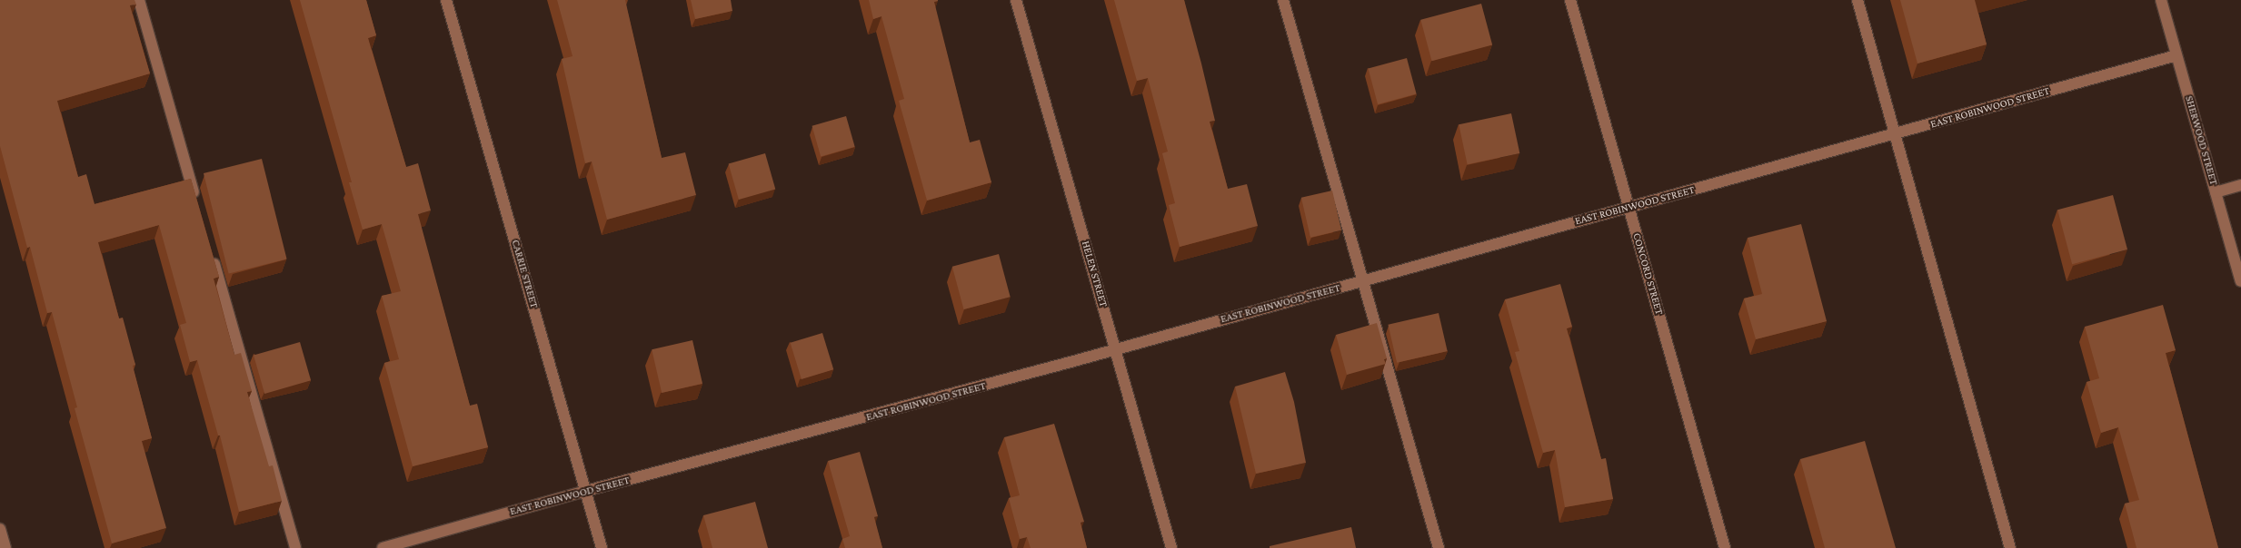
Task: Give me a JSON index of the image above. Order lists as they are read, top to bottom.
{
  "streets": {
    "street": [
      "EAST ROBINWOOD STREET",
      "SHERWOOD STREET",
      "CARRIE STREET",
      "HELEN STREET",
      "CONCORD STREET"
    ]
  },
  "crossings": [
    ["EAST ROBINWOOD STREET", "SHERWOOD STREET"],
    ["EAST ROBINWOOD STREET", "CARRIE STREET"],
    ["EAST ROBINWOOD STREET", "HELEN STREET"],
    ["EAST ROBINWOOD STREET", "CONCORD STREET"]
  ]
}
